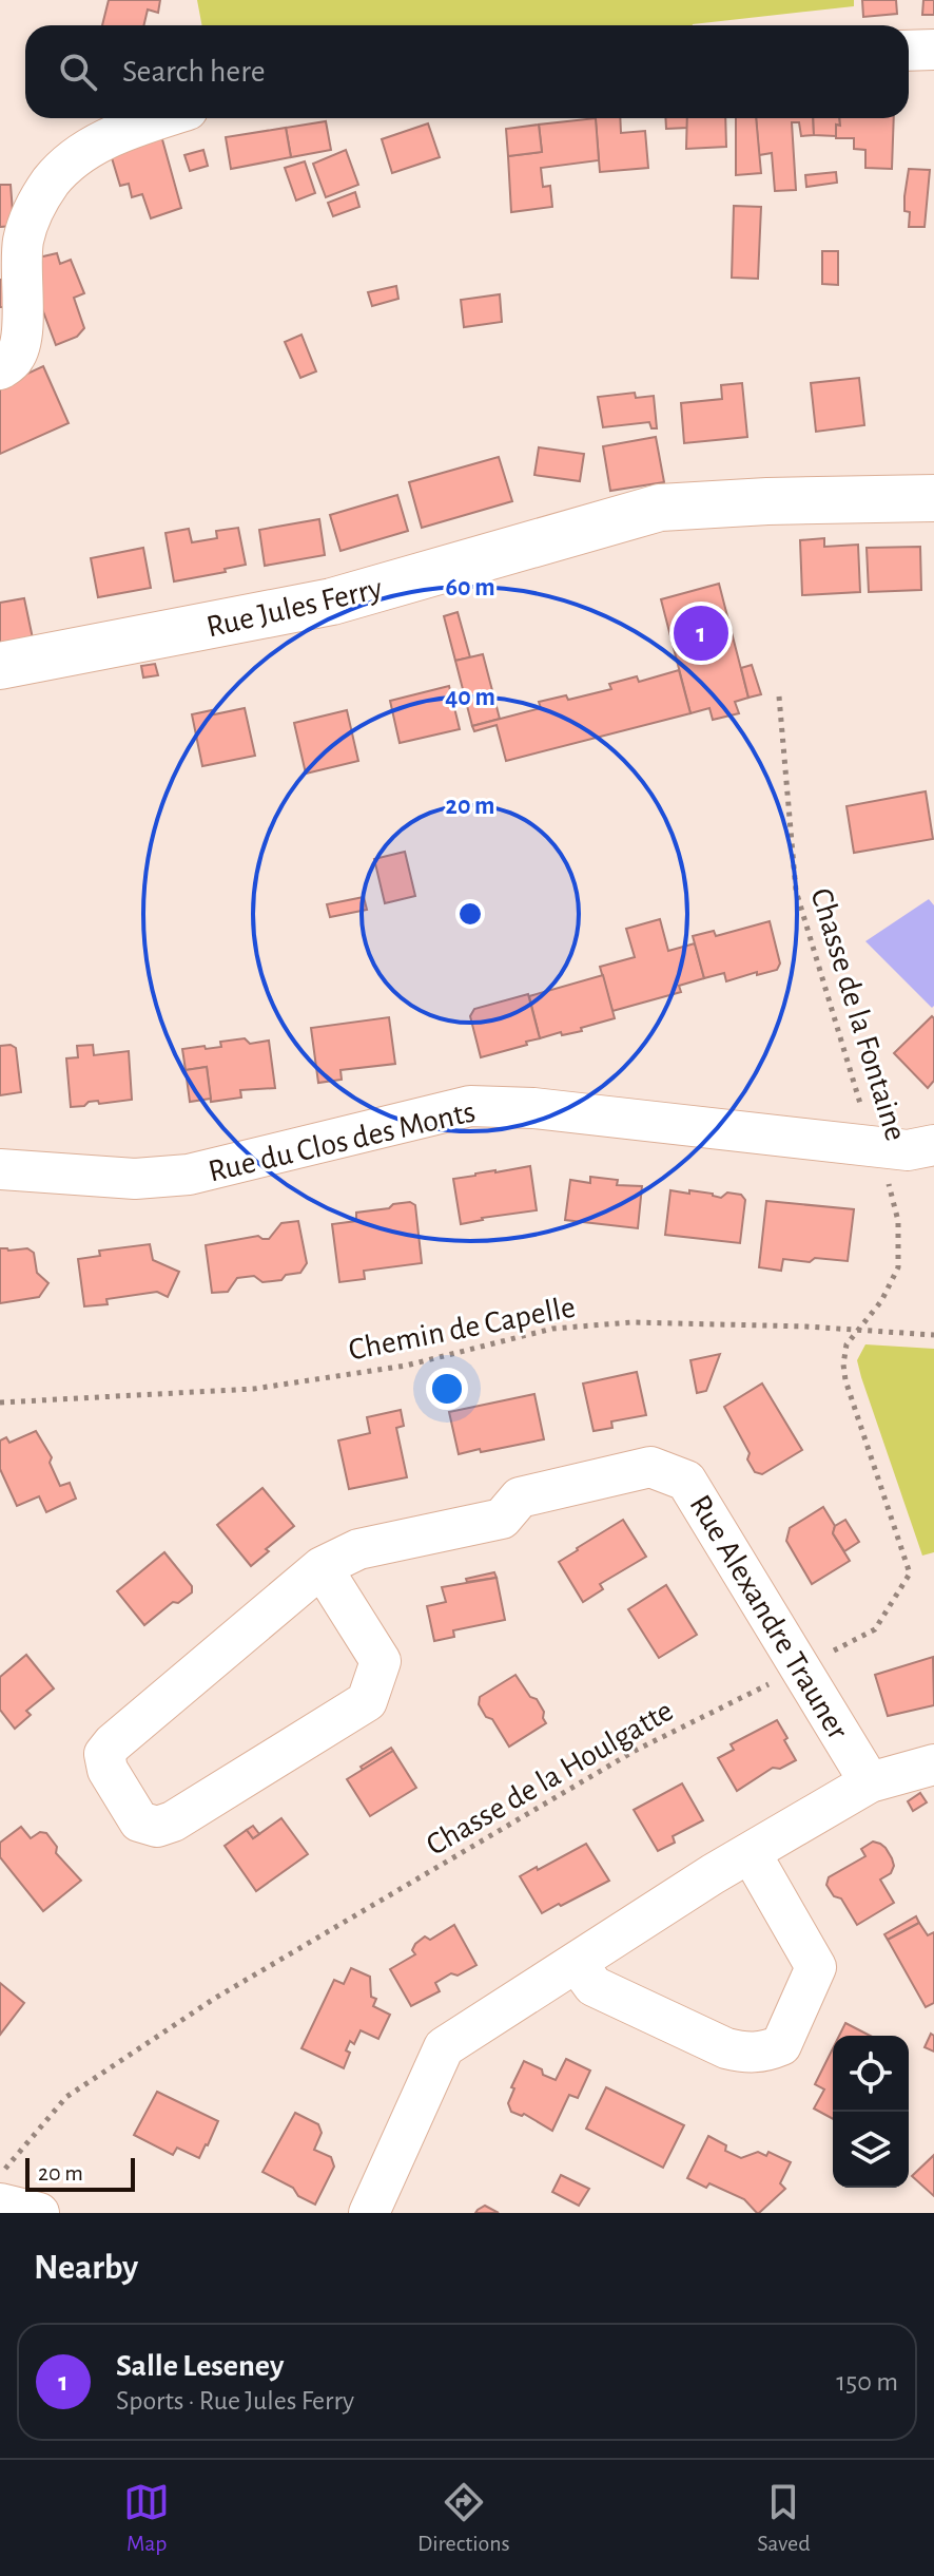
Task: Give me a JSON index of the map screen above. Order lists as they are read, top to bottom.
{
  "streets": {
    "street": ["Rue Jules Ferry", "Rue du Clos des Monts", "Rue Alexandre Trauner"],
    "path": ["Chasse de la Fontaine", "Chemin de Capelle", "Chasse de la Houlgatte"]
  },
  "crossings": [
    ["Chasse de la Fontaine", "Rue du Clos des Monts"],
    ["Chasse de la Fontaine", "Chemin de Capelle"],
    ["Chasse de la Fontaine", "Chasse de la Houlgatte"],
    ["Chemin de Capelle", "Chasse de la Houlgatte"],
    ["Rue Alexandre Trauner", "Chasse de la Houlgatte"]
  ],
  "scale_bar": "20 m",
  "page": {
    "search": "Search here",
    "pins": "1",
    "scale": "20 m",
    "heading": "Nearby",
    "list": [
      {
        "mark": "1",
        "name": "Salle Leseney",
        "note": "Sports · Rue Jules Ferry",
        "value": "150 m"
      }
    ],
    "nav": ["Map", "Directions", "Saved"]
  },
  "rings": ["60 m", "40 m", "20 m"]
}
